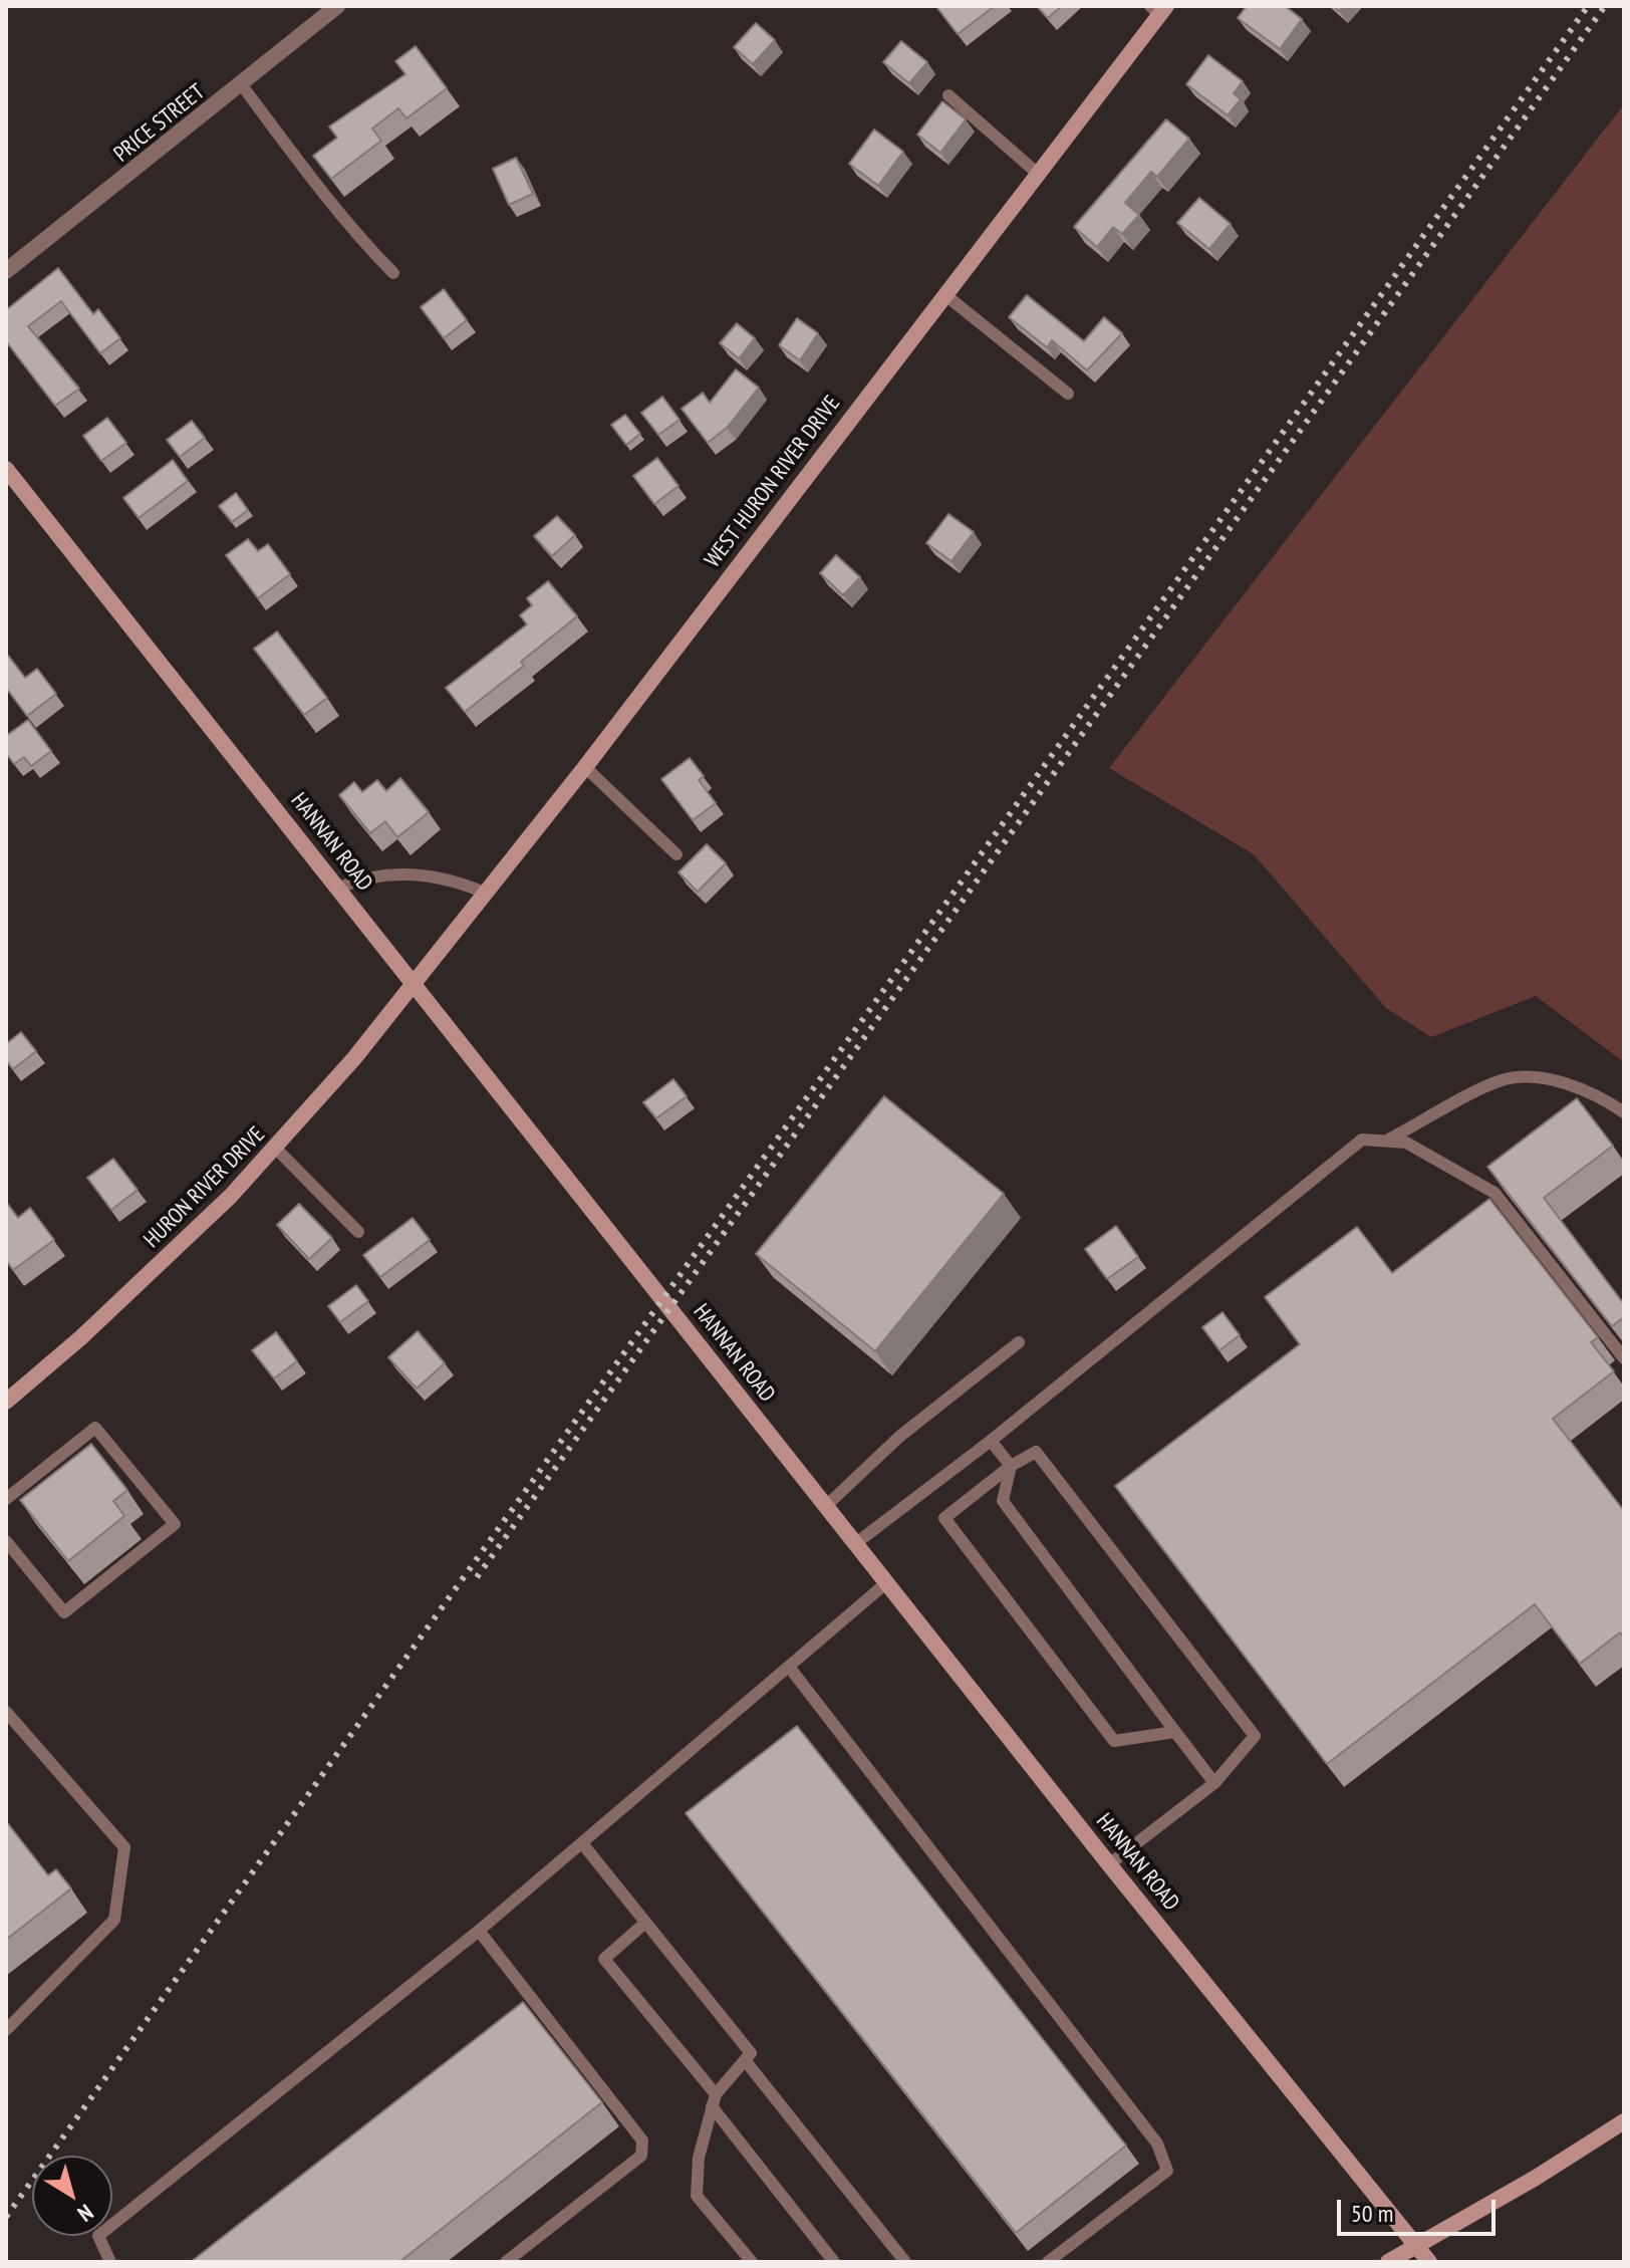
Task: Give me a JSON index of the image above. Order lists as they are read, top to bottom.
{
  "streets": {
    "street": [
      "PRICE STREET",
      "WEST HURON RIVER DRIVE",
      "HANNAN ROAD",
      "HURON RIVER DRIVE"
    ]
  },
  "crossings": [
    ["WEST HURON RIVER DRIVE", "HANNAN ROAD"],
    ["WEST HURON RIVER DRIVE", "HURON RIVER DRIVE"],
    ["HANNAN ROAD", "HURON RIVER DRIVE"]
  ],
  "scale_bar": "50 m",
  "north": "bottom right"
}
